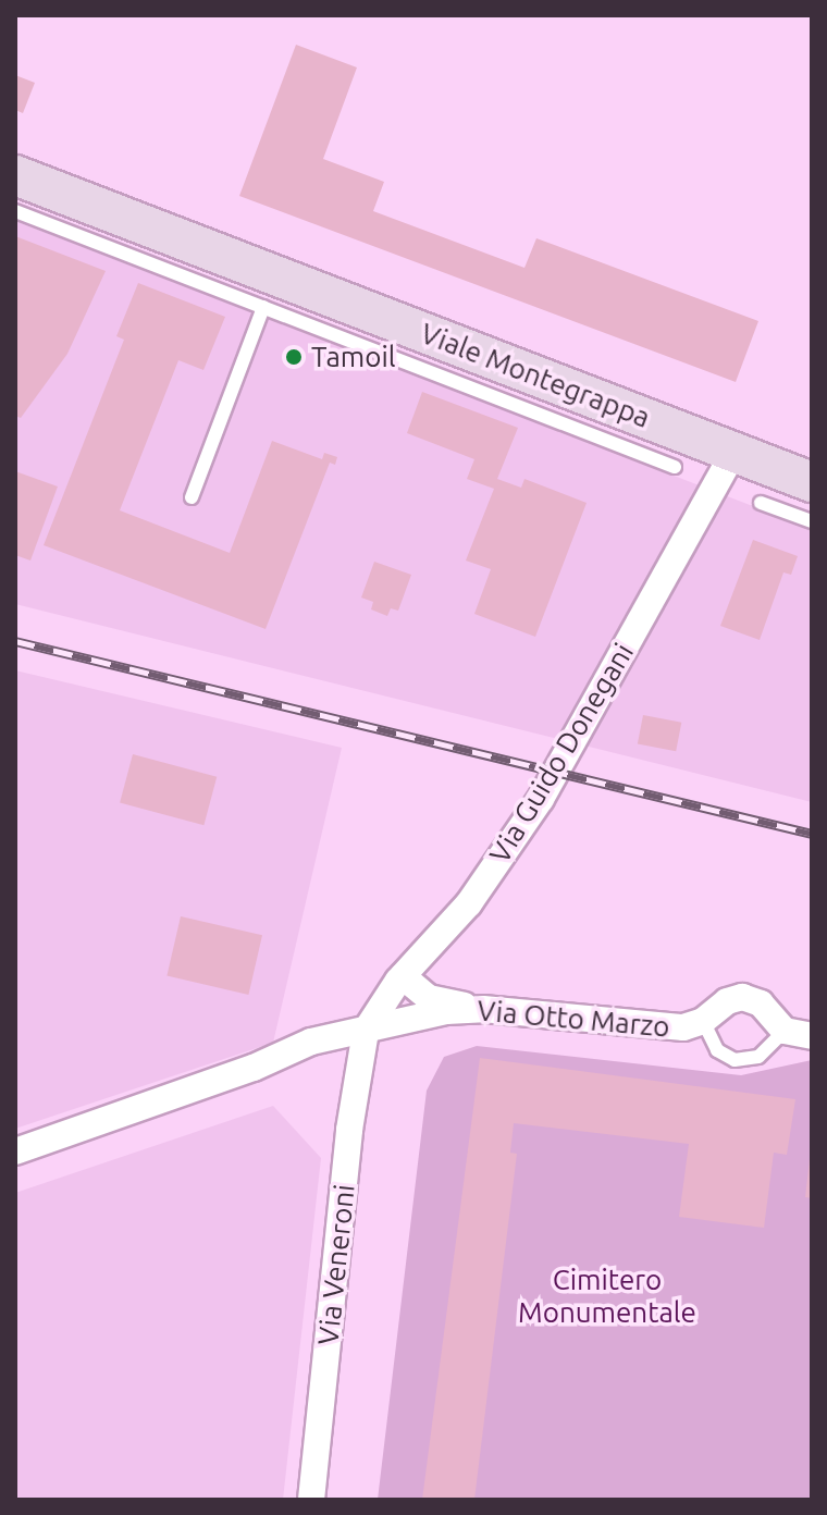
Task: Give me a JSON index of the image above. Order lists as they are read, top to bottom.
{
  "streets": {
    "main road": ["Viale Montegrappa"],
    "street": ["Via Guido Donegani", "Via Otto Marzo", "Via Veneroni"]
  },
  "crossings": [
    ["Viale Montegrappa", "Via Guido Donegani"],
    ["Via Guido Donegani", "Via Otto Marzo"],
    ["Via Guido Donegani", "Via Veneroni"],
    ["Via Otto Marzo", "Via Veneroni"]
  ],
  "parks": ["Cimitero Monumentale"],
  "places": ["Tamoil"]
}
